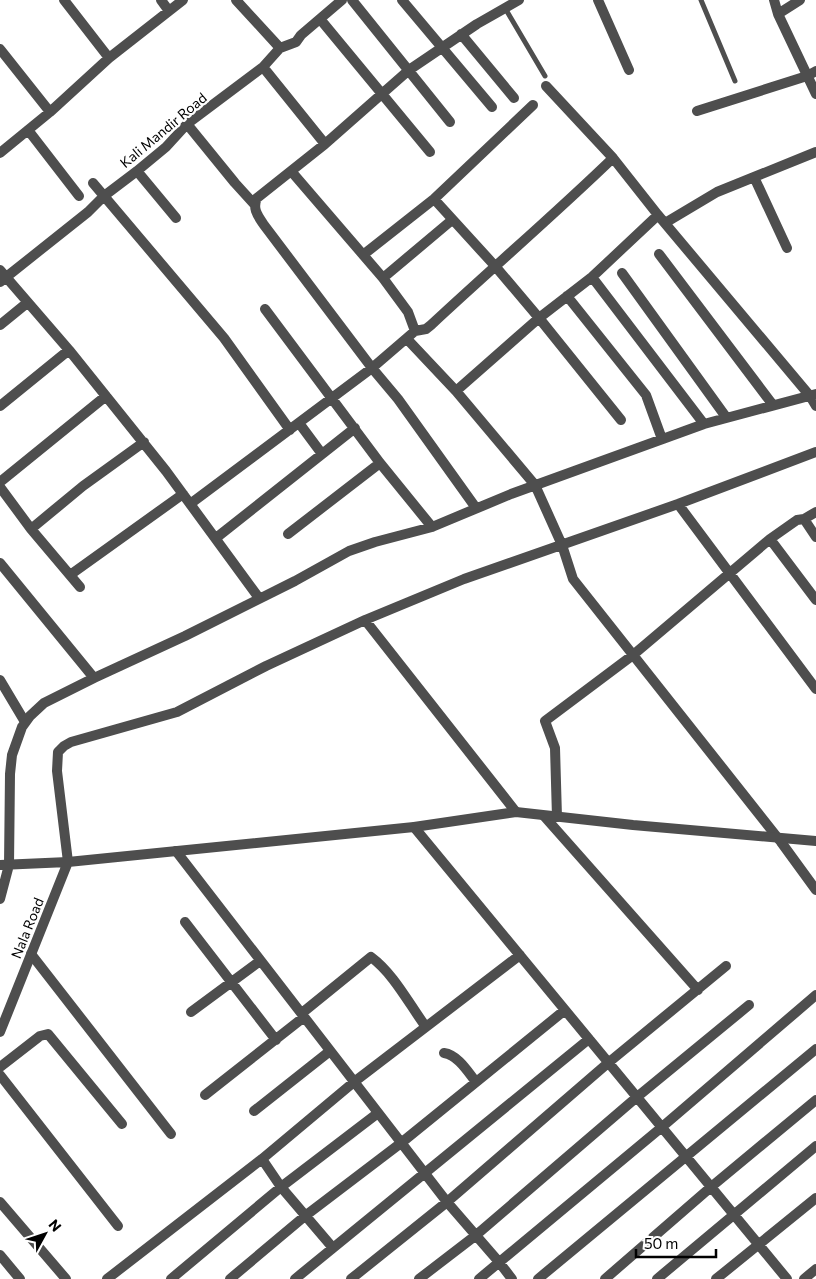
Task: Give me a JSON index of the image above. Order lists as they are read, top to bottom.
{
  "streets": {
    "street": ["Kali Mandir Road", "Nala Road"]
  },
  "scale_bar": "50 m",
  "north": "top right"
}
